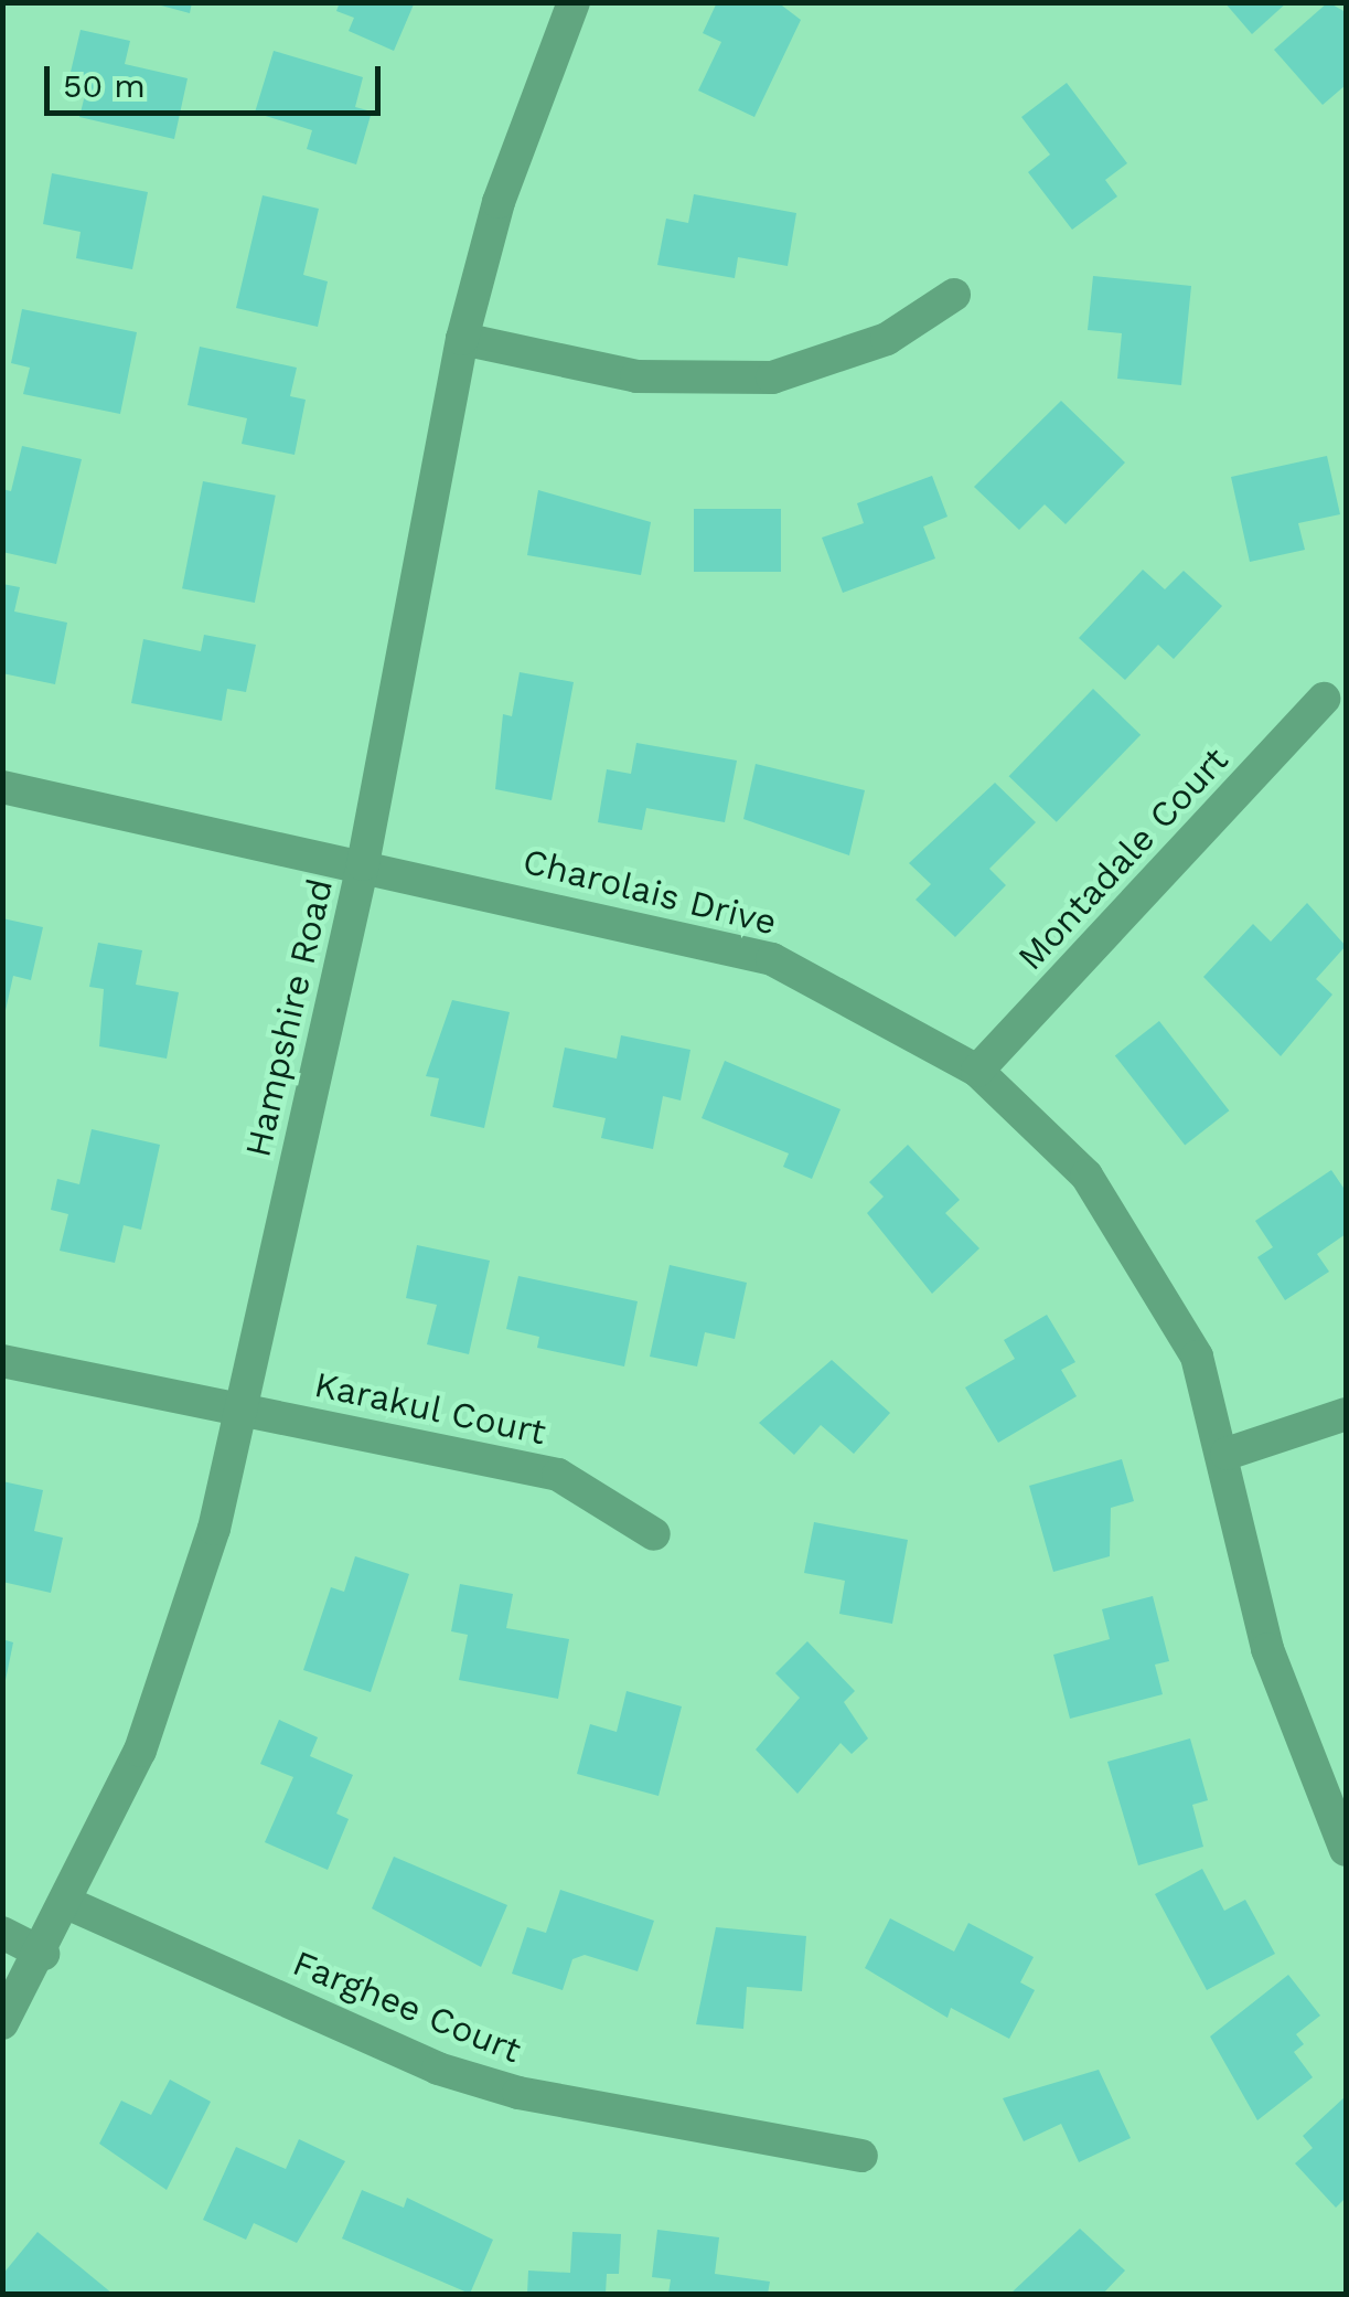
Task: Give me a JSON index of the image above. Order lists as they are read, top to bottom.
{
  "streets": {
    "street": [
      "Montadale Court",
      "Charolais Drive",
      "Hampshire Road",
      "Karakul Court",
      "Farghee Court"
    ]
  },
  "crossings": [
    ["Montadale Court", "Charolais Drive"],
    ["Charolais Drive", "Hampshire Road"],
    ["Hampshire Road", "Karakul Court"],
    ["Hampshire Road", "Farghee Court"]
  ],
  "scale_bar": "50 m"
}
